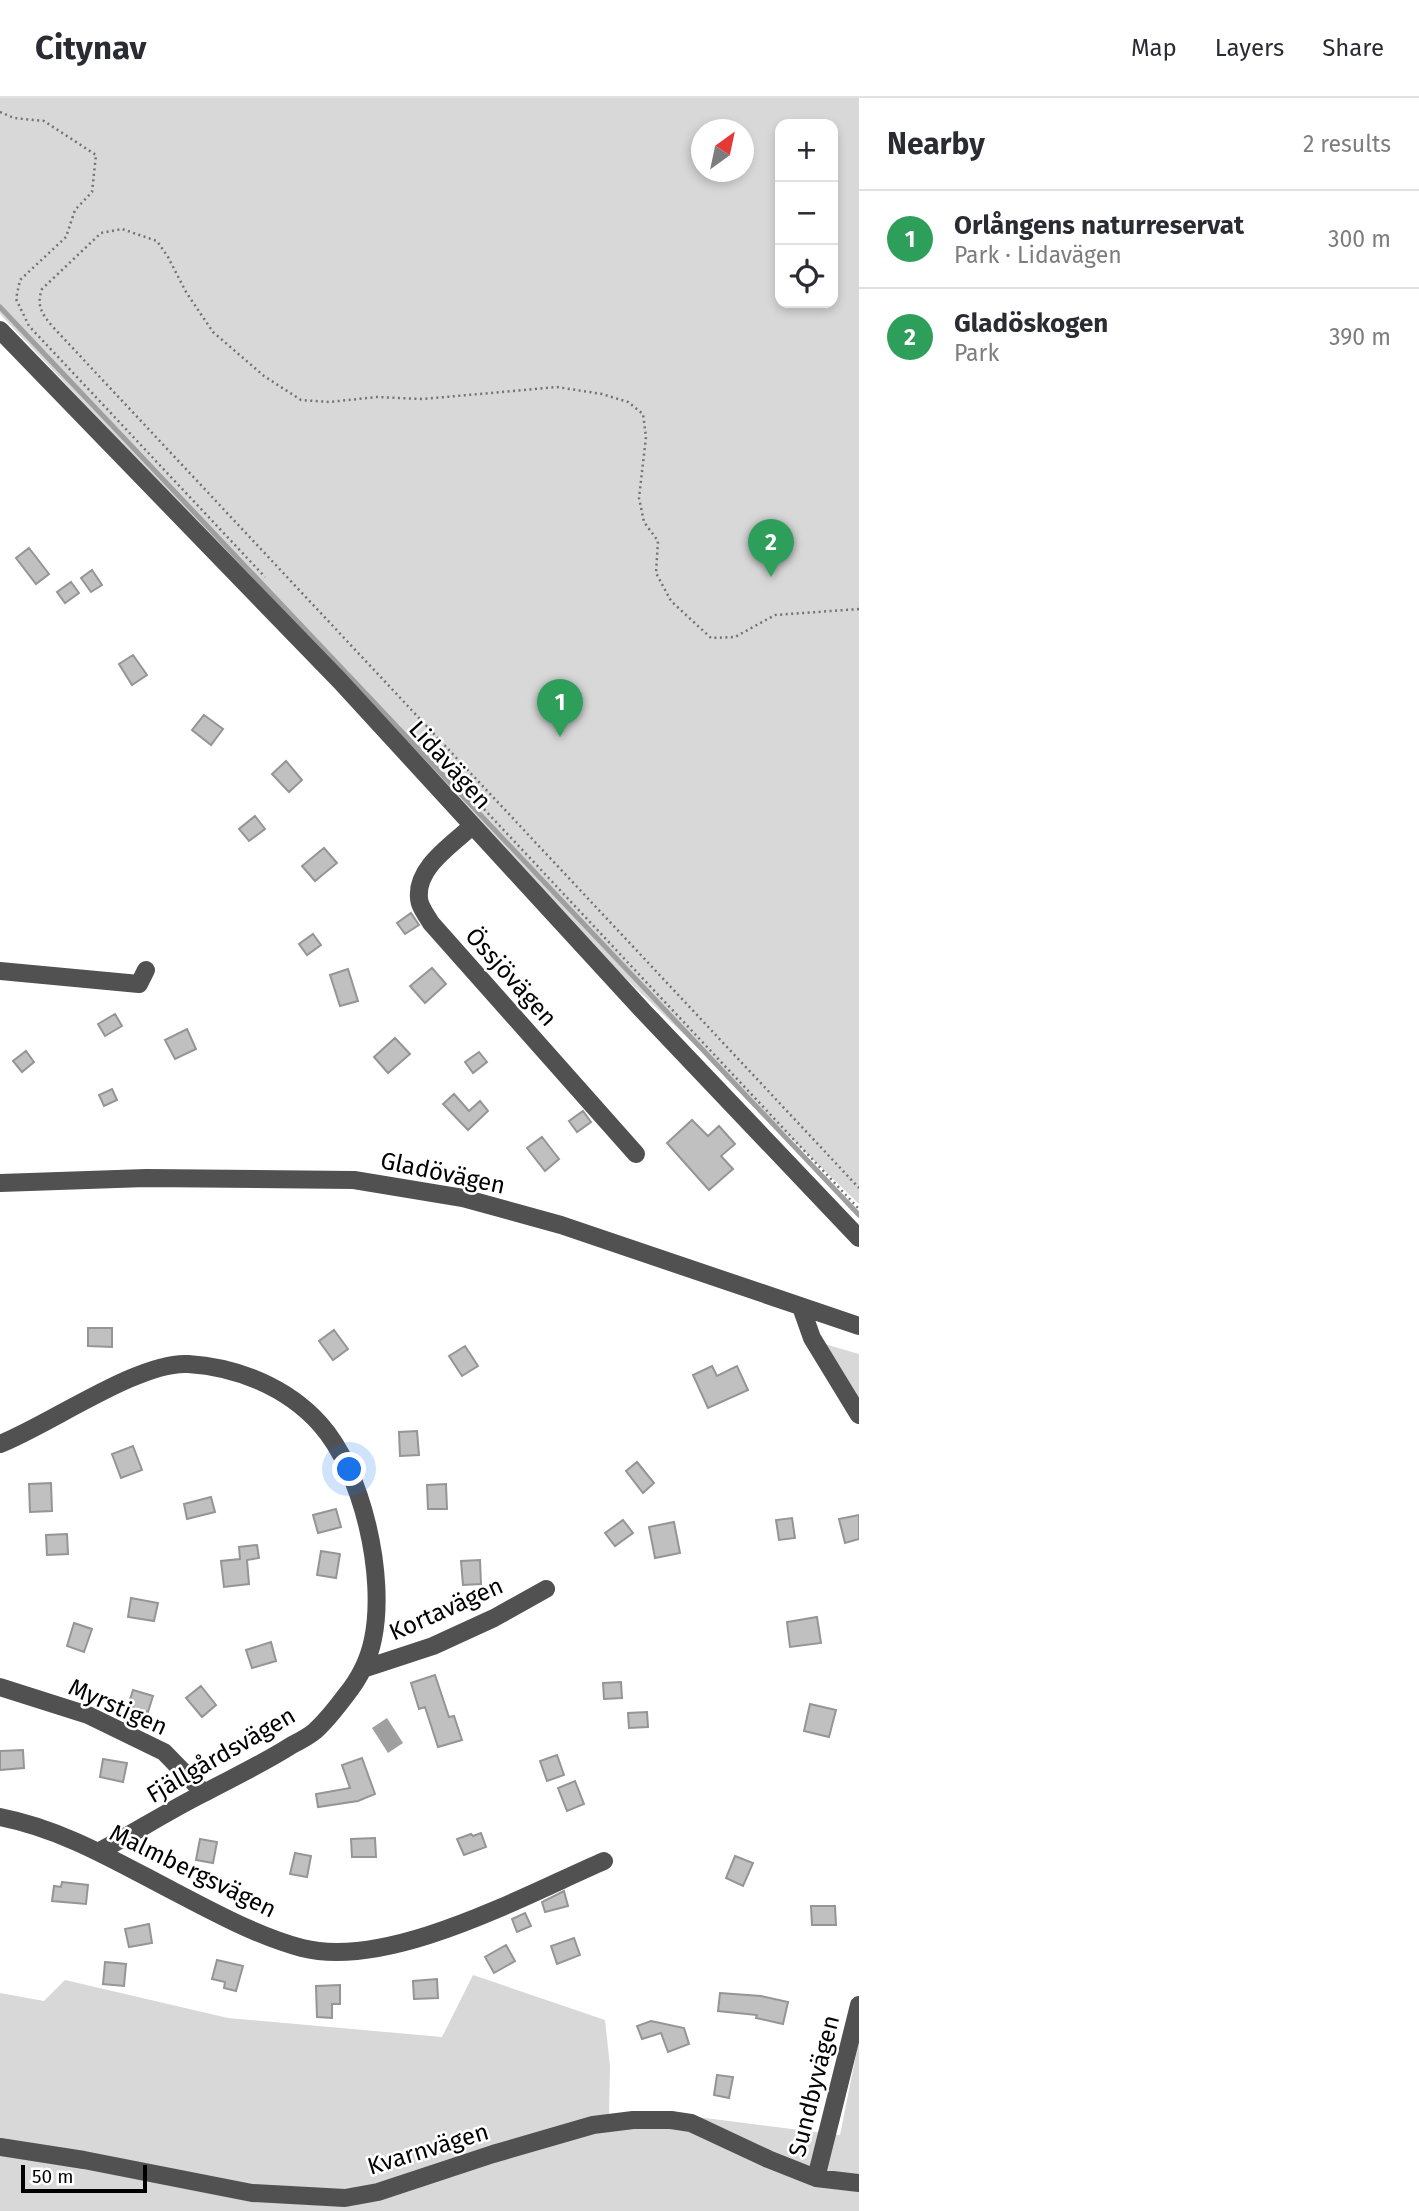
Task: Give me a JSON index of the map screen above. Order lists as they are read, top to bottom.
{
  "streets": {
    "street": [
      "Lidavägen",
      "Össjövägen",
      "Gladövägen",
      "Kortavägen",
      "Myrstigen",
      "Fjällgårdsvägen",
      "Malmbergsvägen",
      "Sundbyvägen",
      "Kvarnvägen"
    ]
  },
  "crossings": [
    ["Lidavägen", "Össjövägen"],
    ["Kortavägen", "Fjällgårdsvägen"],
    ["Myrstigen", "Fjällgårdsvägen"],
    ["Fjällgårdsvägen", "Malmbergsvägen"],
    ["Sundbyvägen", "Kvarnvägen"]
  ],
  "scale_bar": "50 m",
  "north": "top right",
  "page": {
    "header": "Citynav",
    "nav": ["Map", "Layers", "Share"],
    "heading": ["Nearby", "2 results"],
    "map_buttons": ["+", "−"],
    "list": [
      {
        "mark": "1",
        "name": "Orlångens naturreservat",
        "note": "Park · Lidavägen",
        "value": "300 m"
      },
      {
        "mark": "2",
        "name": "Gladöskogen",
        "note": "Park",
        "value": "390 m"
      }
    ],
    "pins": ["2", "1"],
    "scale": "50 m"
  }
}
